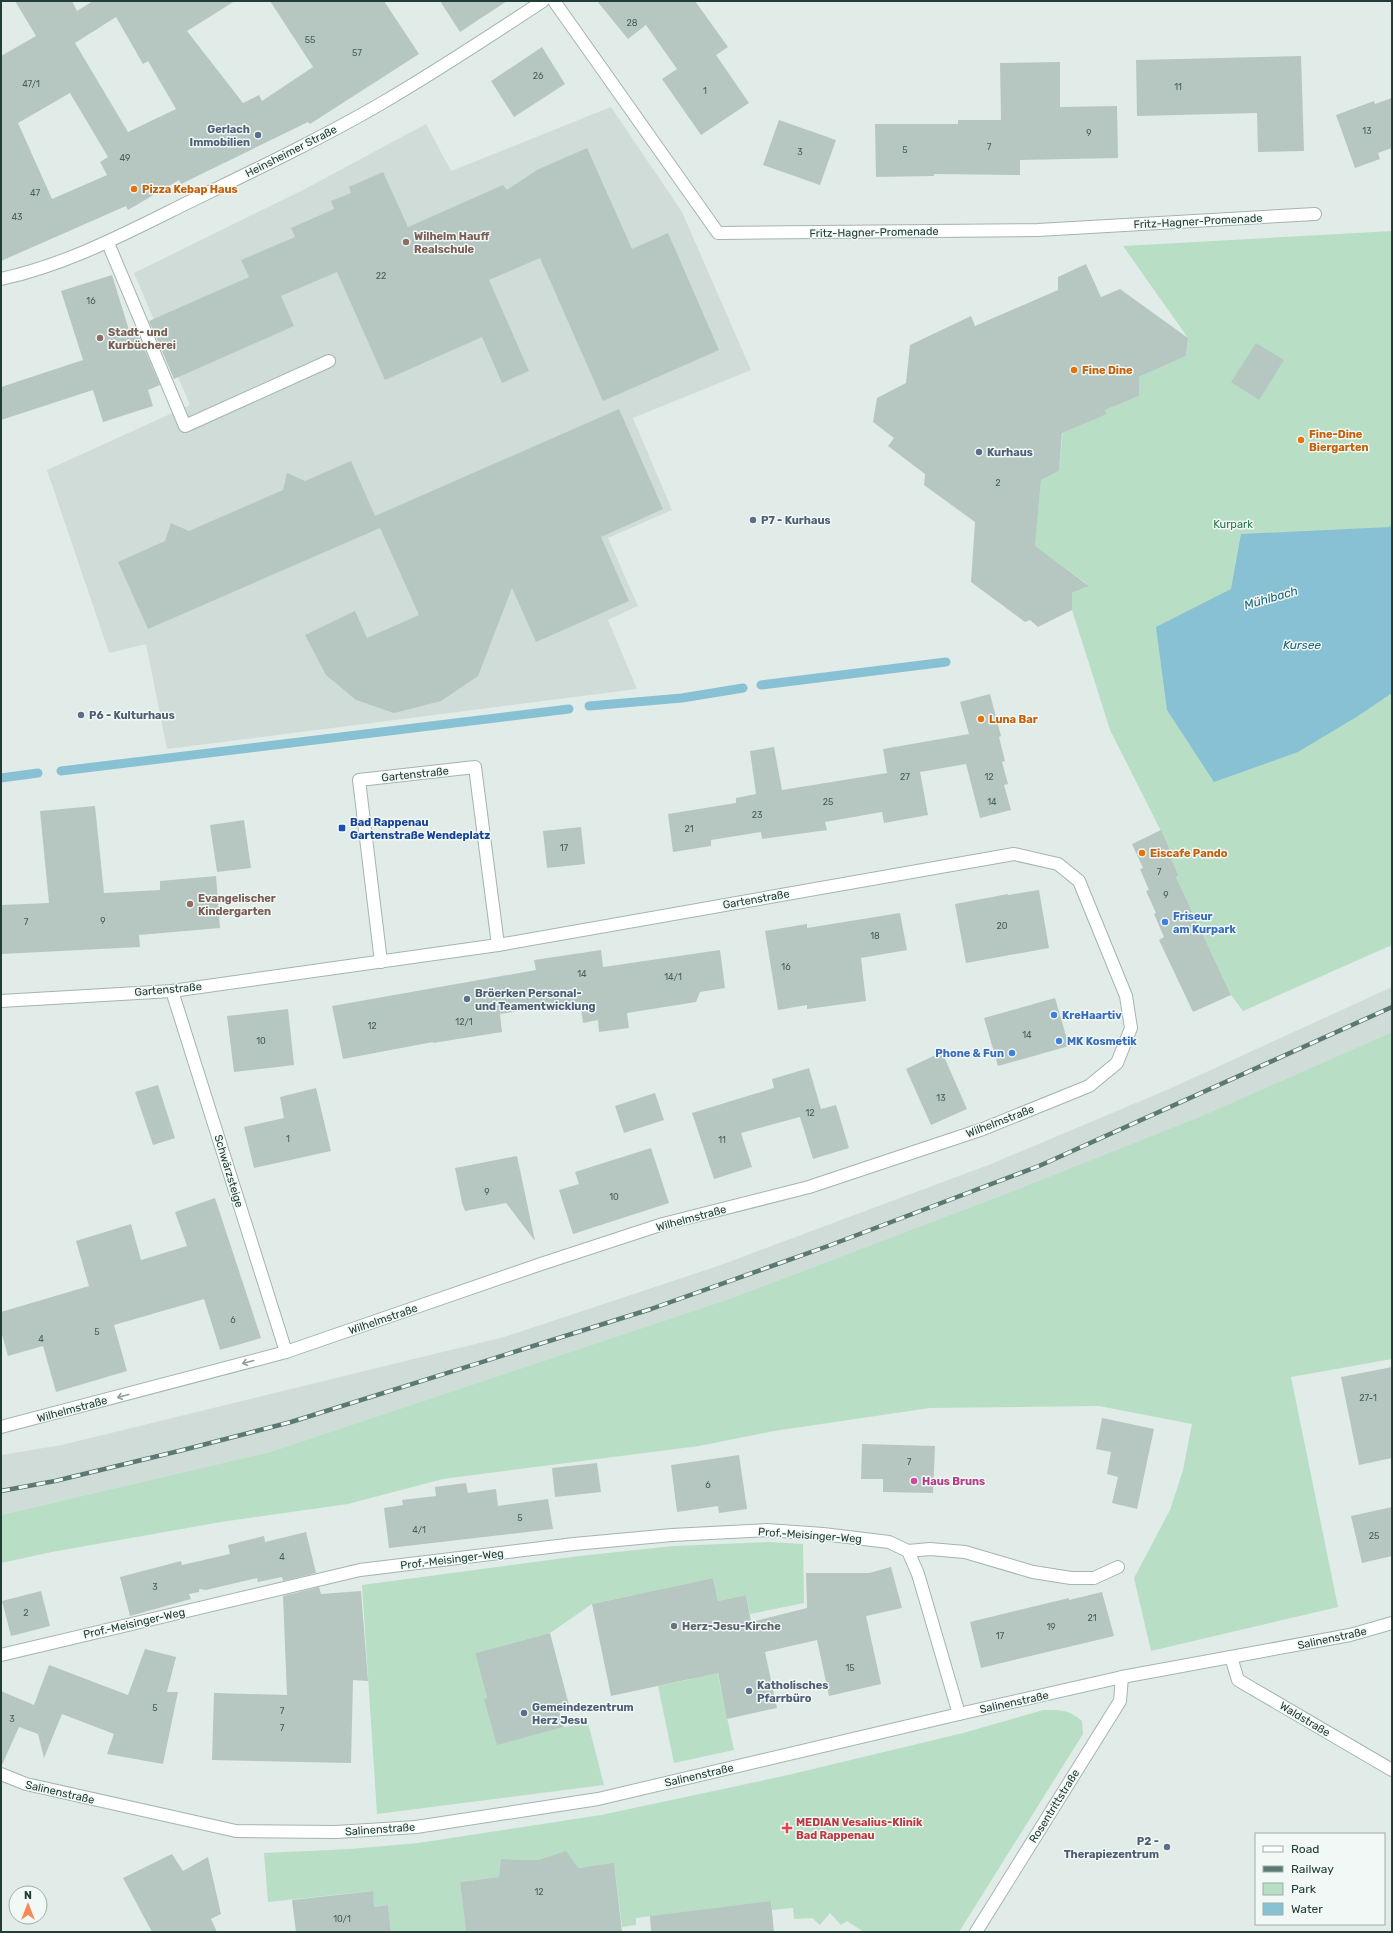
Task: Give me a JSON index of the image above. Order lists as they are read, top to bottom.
{
  "streets": {
    "street": [
      "Heinsheimer Straße",
      "Fritz-Hagner-Promenade",
      "Gartenstraße",
      "Wilhelmstraße",
      "Schwärzsteige",
      "Prof.-Meisinger-Weg",
      "Salinenstraße",
      "Waldstraße",
      "Rosentrittstraße"
    ]
  },
  "crossings": [
    ["Gartenstraße", "Wilhelmstraße"],
    ["Gartenstraße", "Schwärzsteige"],
    ["Wilhelmstraße", "Schwärzsteige"],
    ["Salinenstraße", "Waldstraße"],
    ["Salinenstraße", "Rosentrittstraße"]
  ],
  "water": ["Mühlbach", "Kursee"],
  "parks": ["Kurpark"],
  "places": {
    "other": [
      "Gerlach Immobilien",
      "Pizza Kebap Haus",
      "Wilhelm Hauff Realschule",
      "Stadt- und Kurbücherei",
      "Fine Dine",
      "Fine-Dine Biergarten",
      "Kurhaus",
      "P7 - Kurhaus",
      "P6 - Kulturhaus",
      "Luna Bar",
      "Eiscafe Pando",
      "Evangelischer Kindergarten",
      "Friseur am Kurpark",
      "Bröerken Personal- und Teamentwicklung",
      "KreHaartiv",
      "MK Kosmetik",
      "Phone & Fun",
      "Haus Bruns",
      "Herz-Jesu-Kirche",
      "Katholisches Pfarrbüro",
      "Gemeindezentrum Herz Jesu",
      "P2 - Therapiezentrum"
    ],
    "transit": ["Bad Rappenau Gartenstraße Wendeplatz"],
    "health": ["MEDIAN Vesalius-Klinik Bad Rappenau"]
  },
  "house_numbers": [
    "28",
    "55",
    "57",
    "26",
    "47/1",
    "11",
    "1",
    "13",
    "9",
    "7",
    "5",
    "3",
    "49",
    "47",
    "43",
    "22",
    "16",
    "2",
    "27",
    "12",
    "25",
    "14",
    "23",
    "21",
    "17",
    "7",
    "9",
    "9",
    "7",
    "20",
    "18",
    "16",
    "14",
    "14/1",
    "12/1",
    "12",
    "14",
    "10",
    "13",
    "12",
    "1",
    "11",
    "9",
    "10",
    "6",
    "5",
    "4",
    "27-1",
    "7",
    "6",
    "5",
    "4/1",
    "25",
    "4",
    "3",
    "2",
    "21",
    "19",
    "17",
    "15",
    "5",
    "7",
    "3",
    "7",
    "12",
    "10/1"
  ],
  "legend": [
    "Road",
    "Railway",
    "Park",
    "Water"
  ],
  "north": "top"
}
